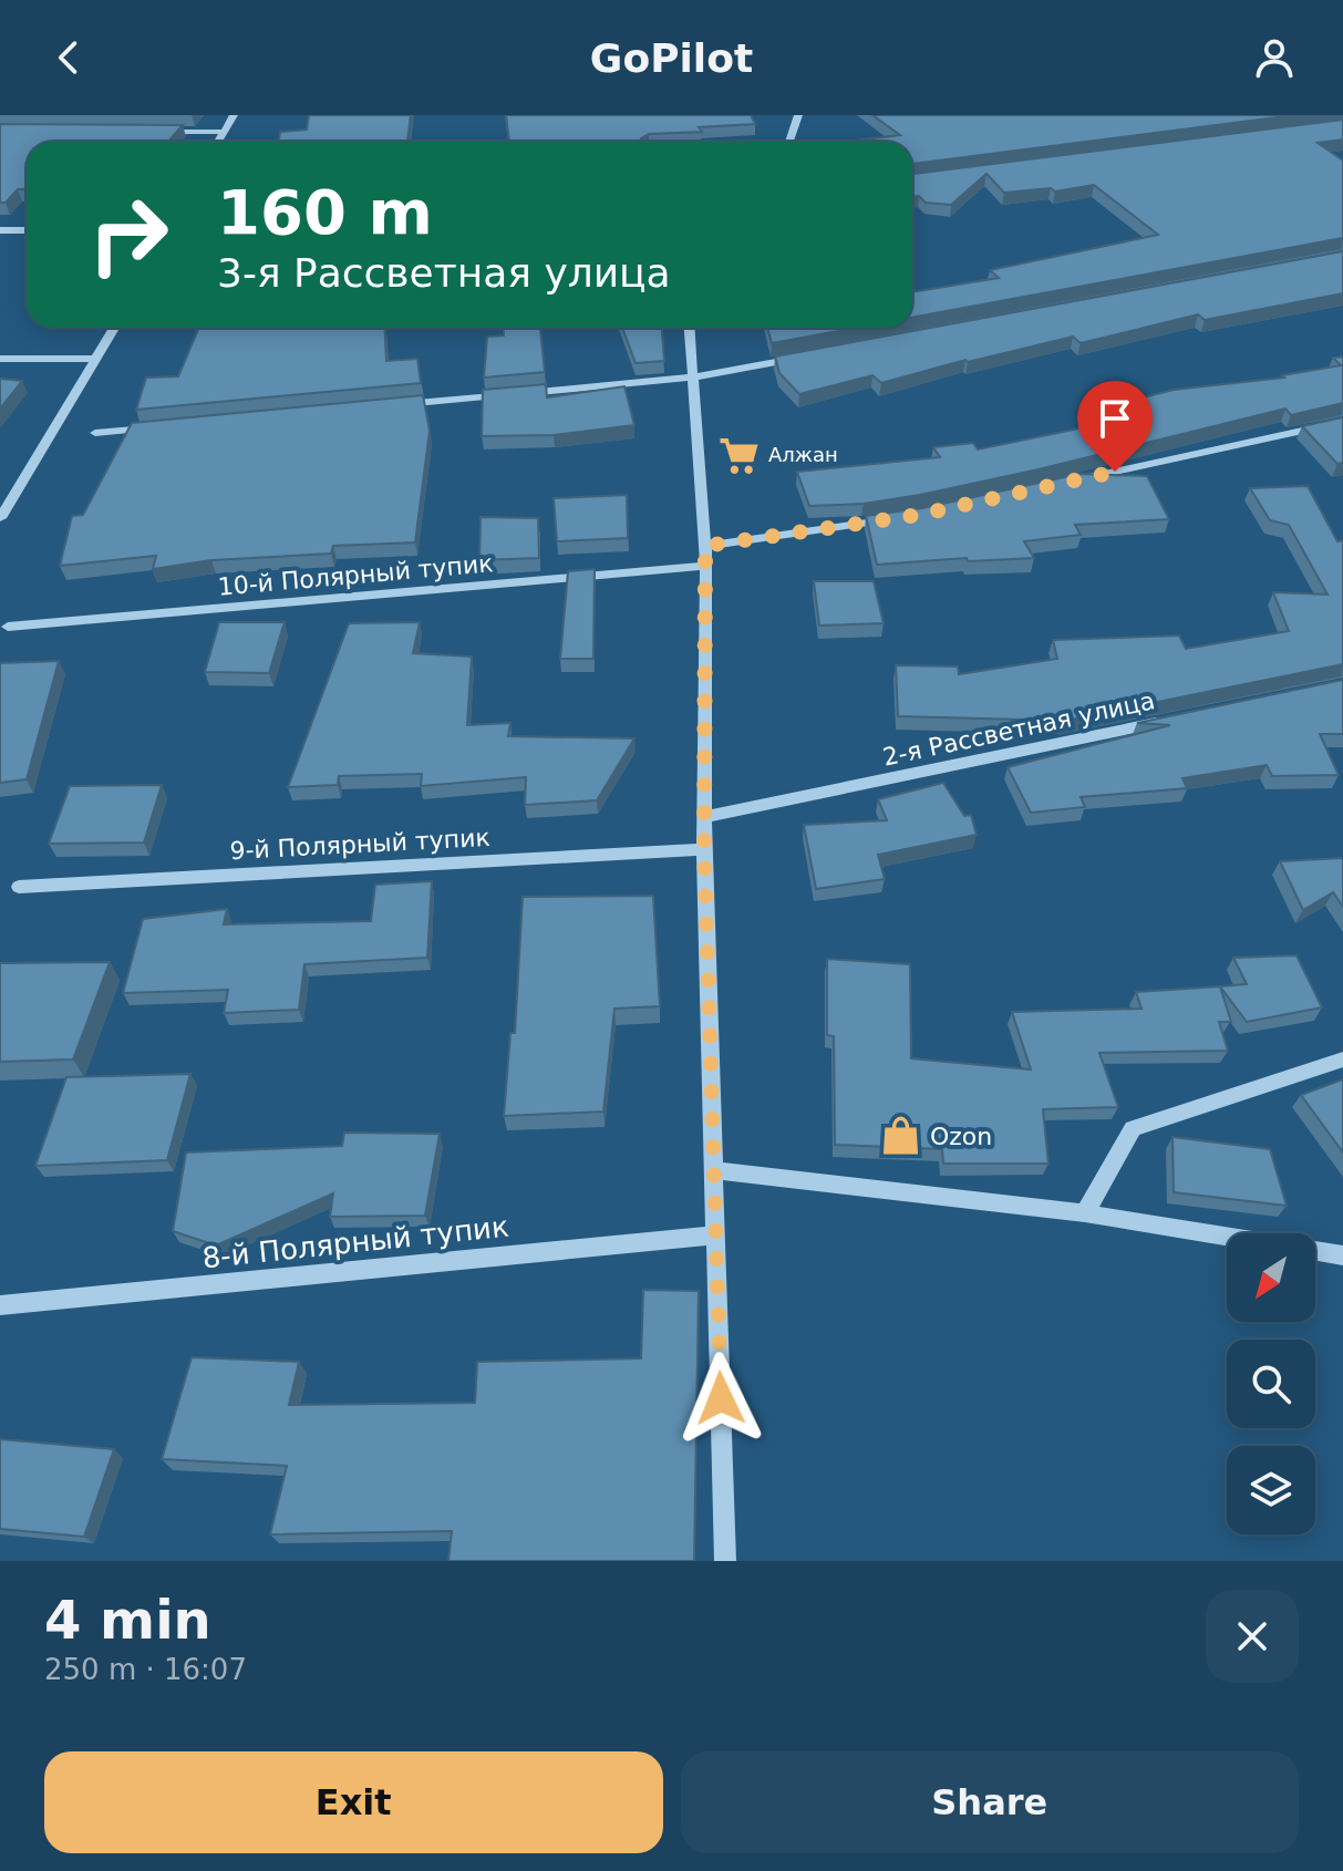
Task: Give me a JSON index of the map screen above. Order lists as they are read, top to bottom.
{
  "streets": {
    "street": [
      "10-й Полярный тупик",
      "2-я Рассветная улица",
      "9-й Полярный тупик",
      "8-й Полярный тупик"
    ]
  },
  "places": {
    "supermarket": ["Алжан"],
    "shop": ["Ozon"]
  },
  "north": "bottom left",
  "page": {
    "header": "GoPilot",
    "turn": ["160 m", "3-я Рассветная улица"],
    "heading": ["4 min", "250 m · 16:07"],
    "buttons": ["Exit", "Share"]
  }
}
